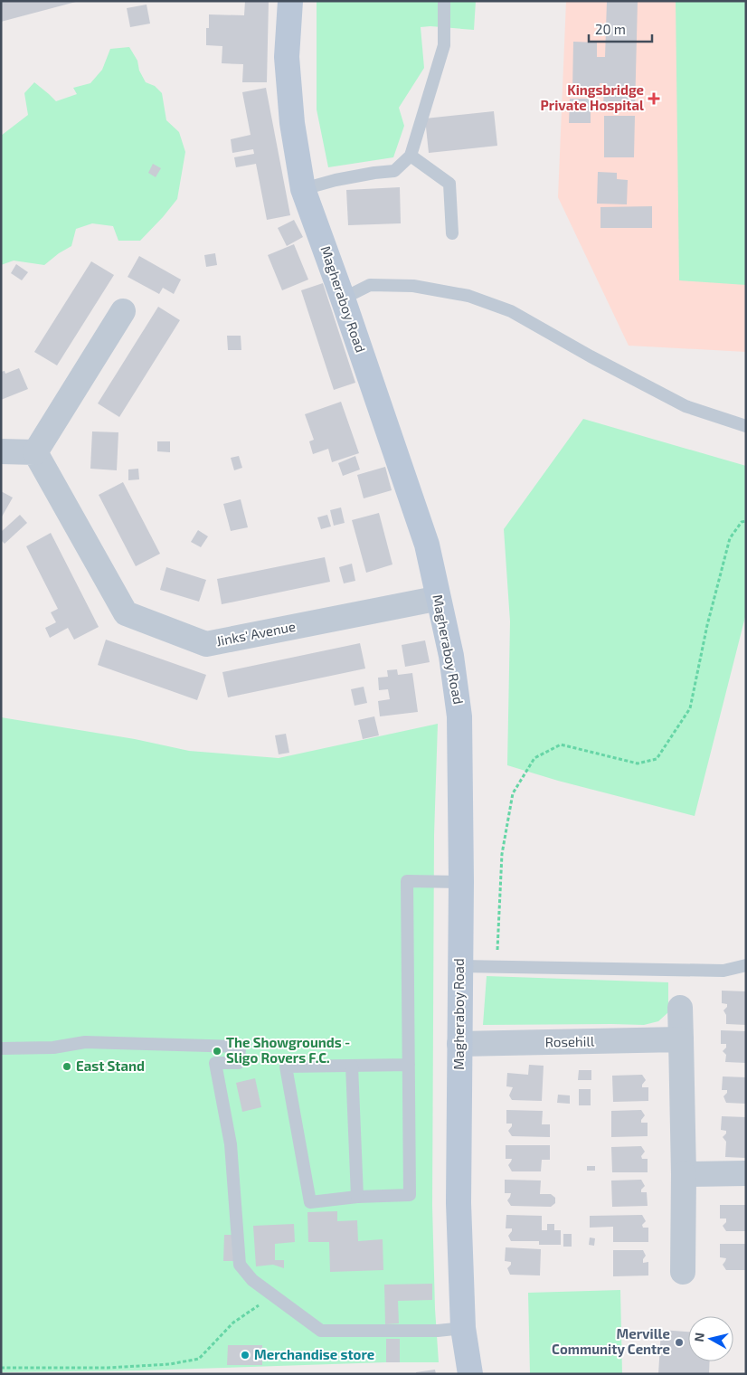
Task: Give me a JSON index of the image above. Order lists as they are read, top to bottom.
{
  "streets": {
    "street": ["Magheraboy Road", "Jinks' Avenue", "Rosehill"]
  },
  "crossings": [
    ["Magheraboy Road", "Jinks' Avenue"],
    ["Magheraboy Road", "Rosehill"]
  ],
  "places": {
    "health": ["Kingsbridge Private Hospital"],
    "other": [
      "The Showgrounds - Sligo Rovers F.C.",
      "East Stand",
      "Merville Community Centre",
      "Merchandise store"
    ]
  },
  "scale_bar": "20 m",
  "north": "left"
}
